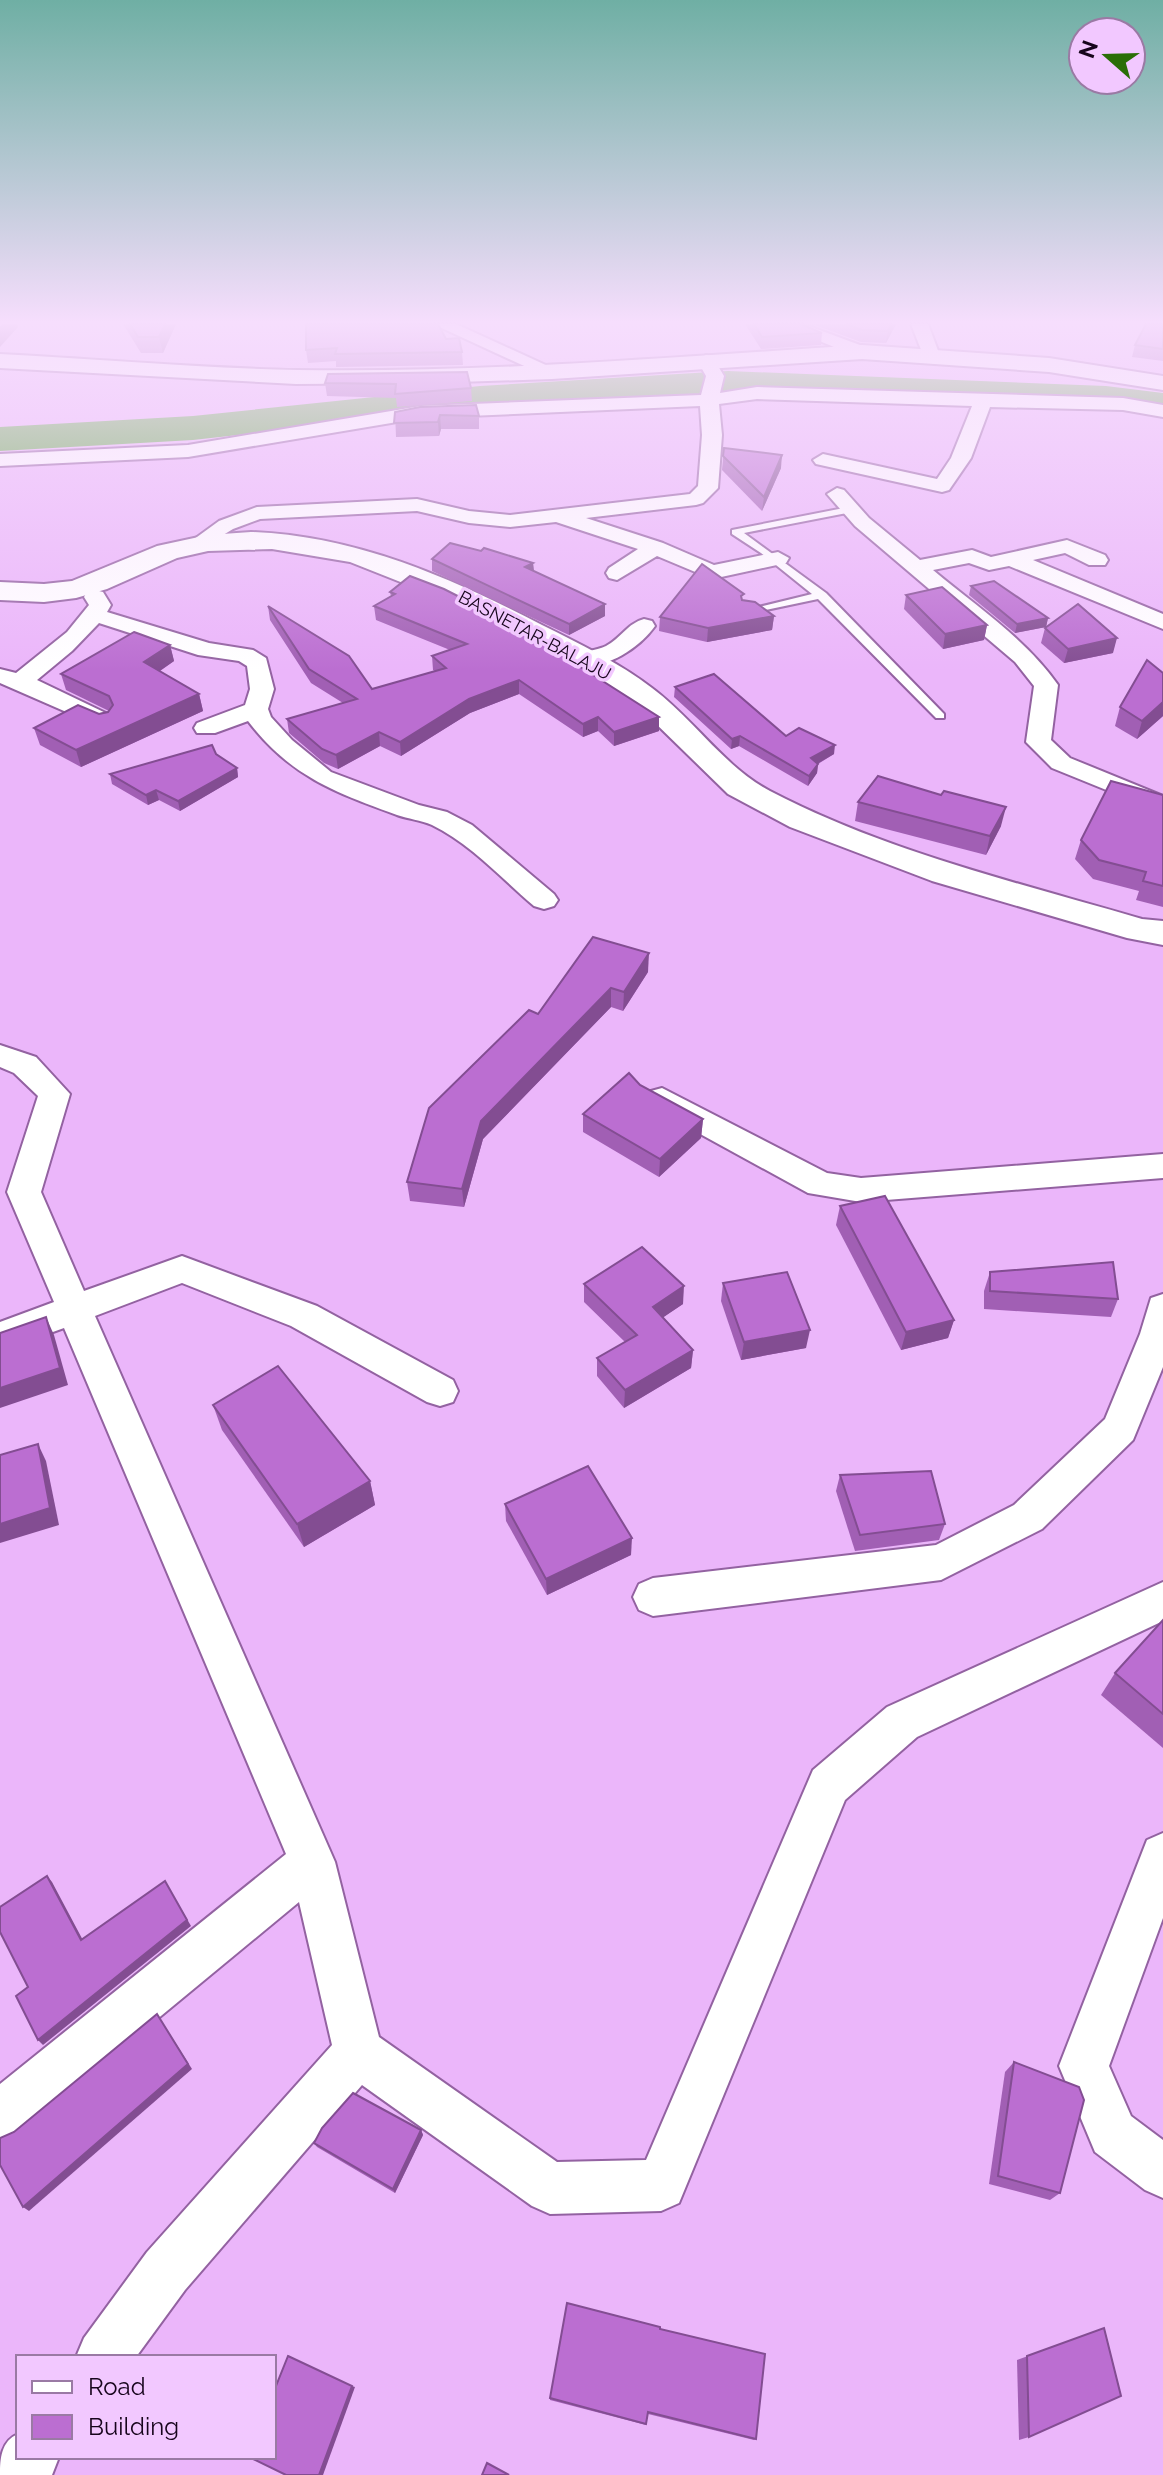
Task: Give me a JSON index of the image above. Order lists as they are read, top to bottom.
{
  "streets": {
    "street": ["BASNETAR-BALAJU"]
  },
  "legend": ["Road", "Building"],
  "north": "left"
}
